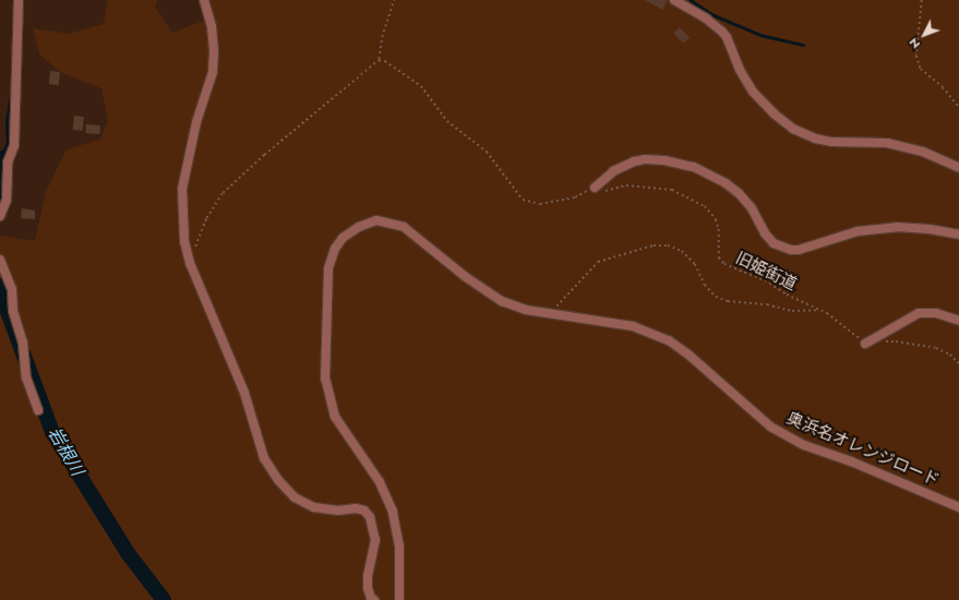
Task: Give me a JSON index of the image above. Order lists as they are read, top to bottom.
{
  "streets": {
    "street": ["奥浜名オレンジロード"],
    "path": ["旧姫街道"]
  },
  "water": ["岩根川"],
  "north": "bottom left"
}
